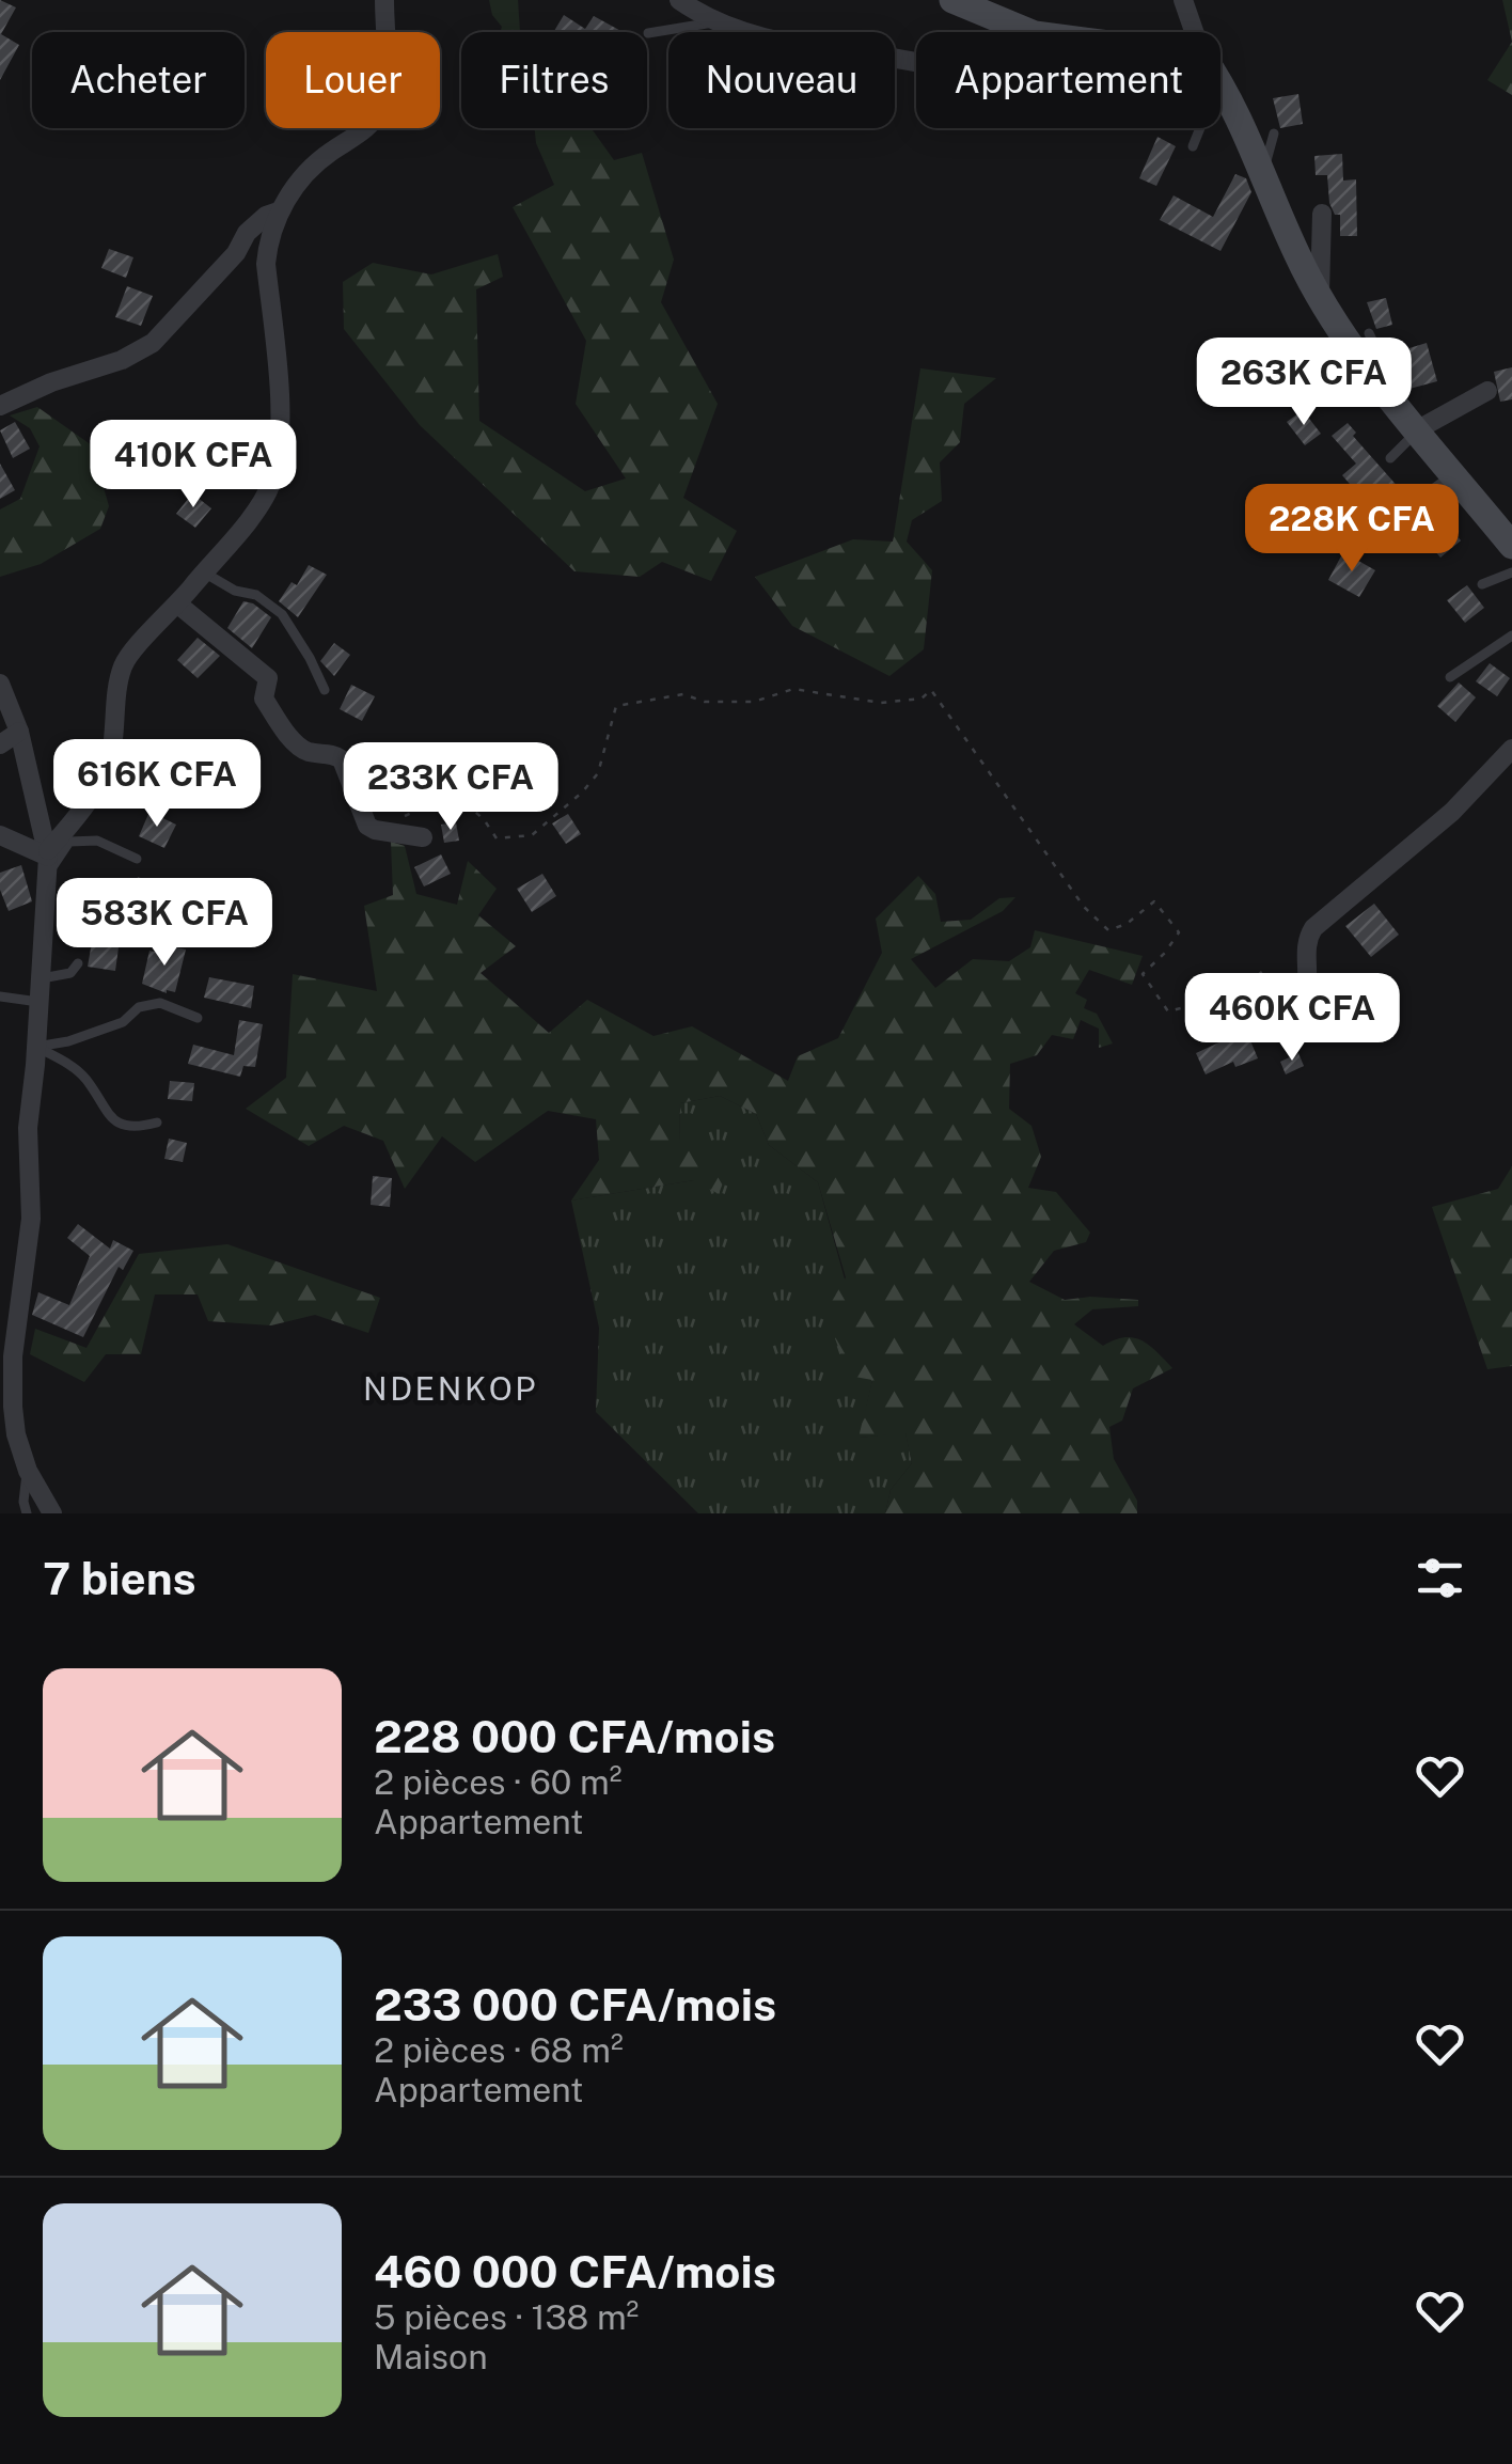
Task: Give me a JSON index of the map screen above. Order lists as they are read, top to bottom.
{
  "districts": ["NDENKOP"],
  "page": {
    "chip": [
      "Acheter",
      "Louer",
      "Filtres",
      "Nouveau",
      "Appartement"
    ],
    "price": [
      "263K CFA",
      "410K CFA",
      "228K CFA",
      "616K CFA",
      "233K CFA",
      "583K CFA",
      "460K CFA"
    ],
    "heading": "7 biens",
    "list": [
      {
        "name": "228 000 CFA/mois",
        "note": "2 pièces · 60 m² · Appartement"
      },
      {
        "name": "233 000 CFA/mois",
        "note": "2 pièces · 68 m² · Appartement"
      },
      {
        "name": "460 000 CFA/mois",
        "note": "5 pièces · 138 m² · Maison"
      }
    ]
  }
}
